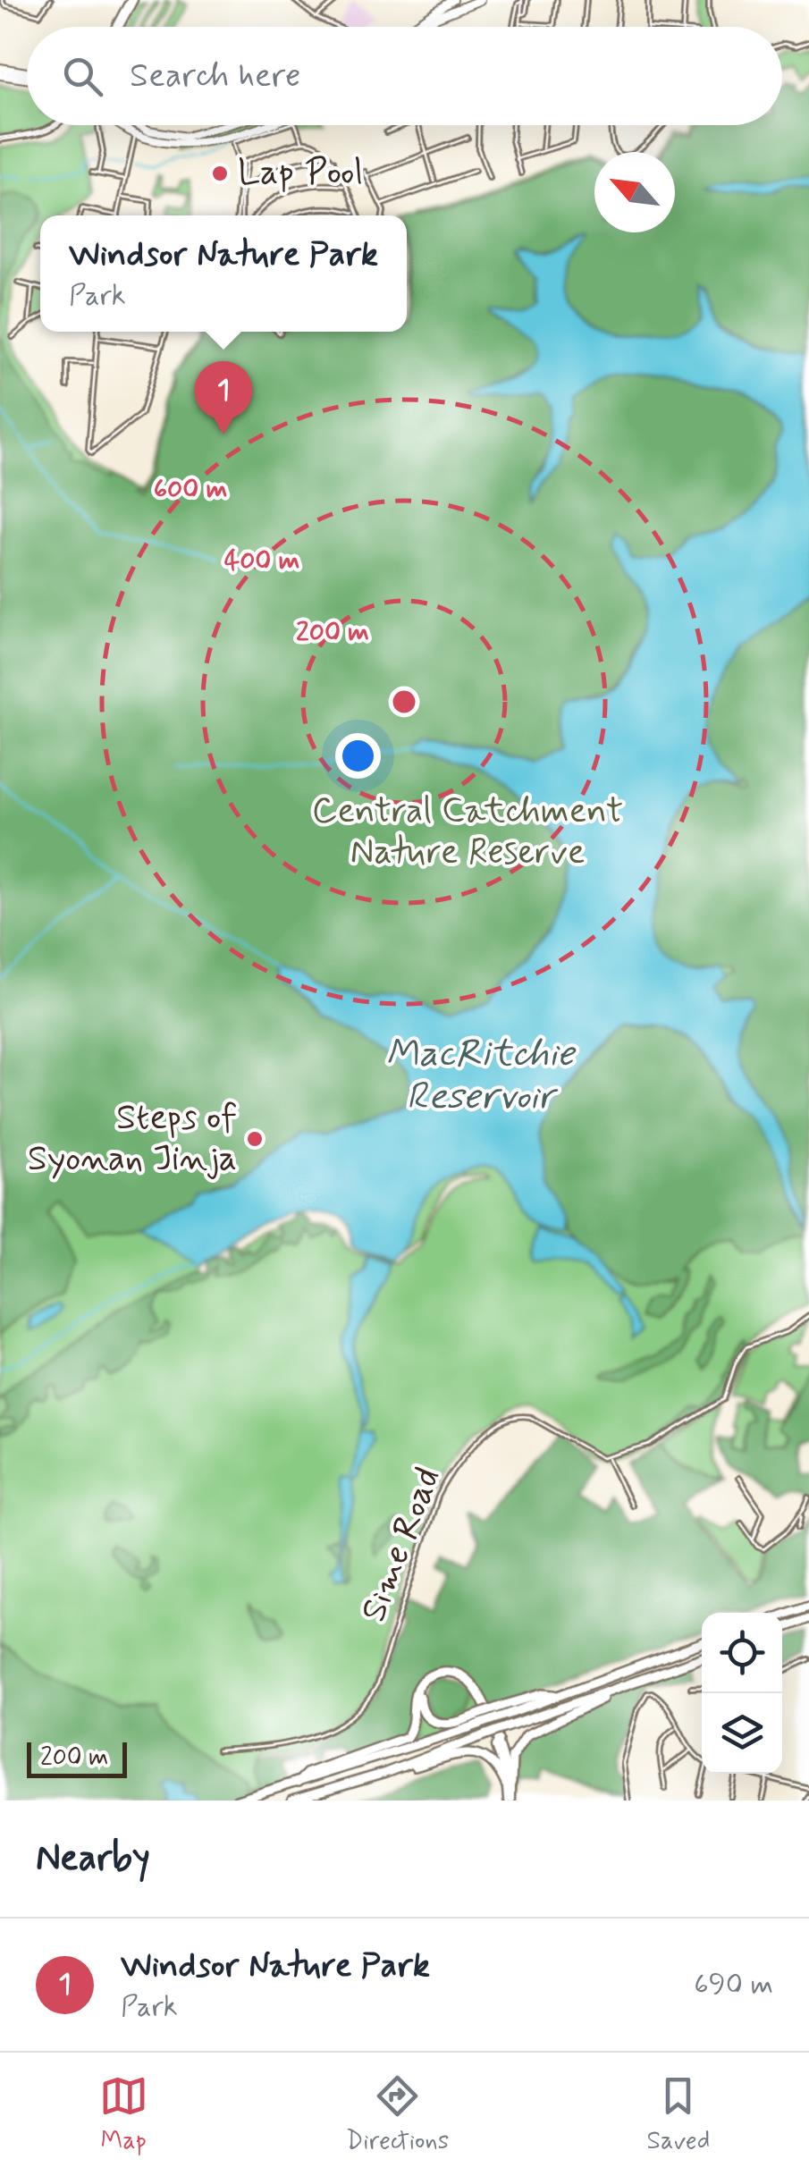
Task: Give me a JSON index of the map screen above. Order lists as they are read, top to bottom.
{
  "streets": {
    "street": ["Sime Road"]
  },
  "water": ["MacRitchie Reservoir"],
  "parks": ["Central Catchment Nature Reserve"],
  "places": ["Lap Pool", "Steps of Syonan Jinja"],
  "scale_bar": "200 m",
  "north": "top left",
  "page": {
    "search": "Search here",
    "popup": ["Windsor Nature Park", "Park"],
    "pins": "1",
    "scale": "200 m",
    "heading": "Nearby",
    "list": [
      {
        "mark": "1",
        "name": "Windsor Nature Park",
        "note": "Park",
        "value": "690 m"
      }
    ],
    "nav": ["Map", "Directions", "Saved"]
  },
  "rings": ["600 m", "400 m", "200 m"]
}
